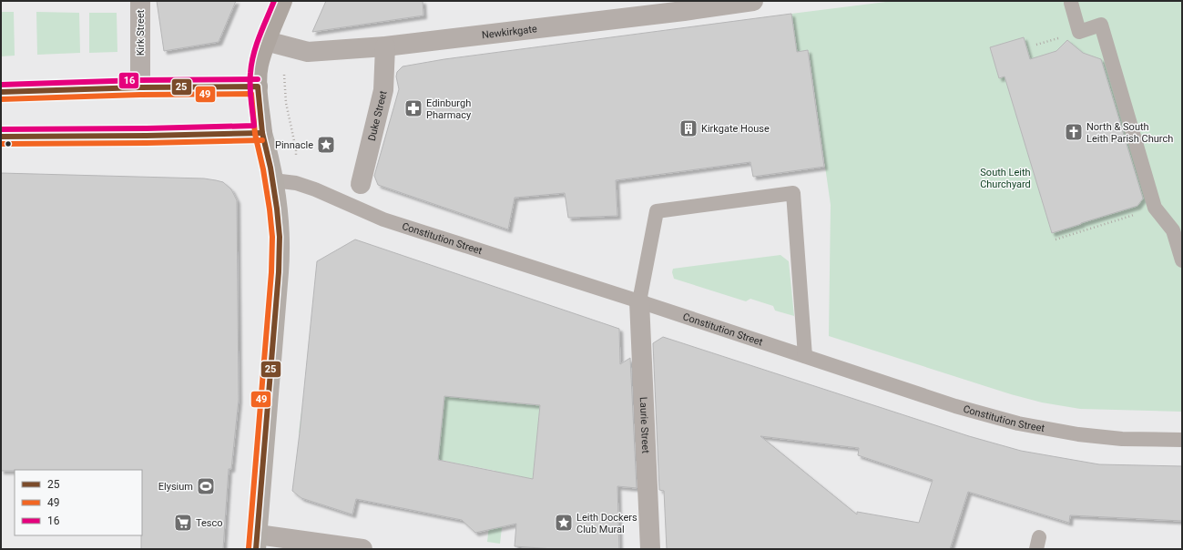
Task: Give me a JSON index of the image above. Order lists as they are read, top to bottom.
{
  "streets": {
    "street": [
      "Newkirkgate",
      "Kirk Street",
      "Duke Street",
      "Laurie Street"
    ],
    "lane": ["Constitution Street"]
  },
  "crossings": [
    ["Newkirkgate", "Duke Street"],
    ["Constitution Street", "Laurie Street"]
  ],
  "parks": ["South Leith Churchyard"],
  "places": {
    "pharmacy": ["Edinburgh Pharmacy"],
    "building": ["Kirkgate House"],
    "church": ["North & South Leith Parish Church"],
    "place": ["Pinnacle", "Leith Dockers Club Mural"],
    "sports": ["Elysium"],
    "supermarket": ["Tesco"]
  },
  "lines": ["transit line 16", "transit line 25", "transit line 49"],
  "legend": ["25", "49", "16"]
}
